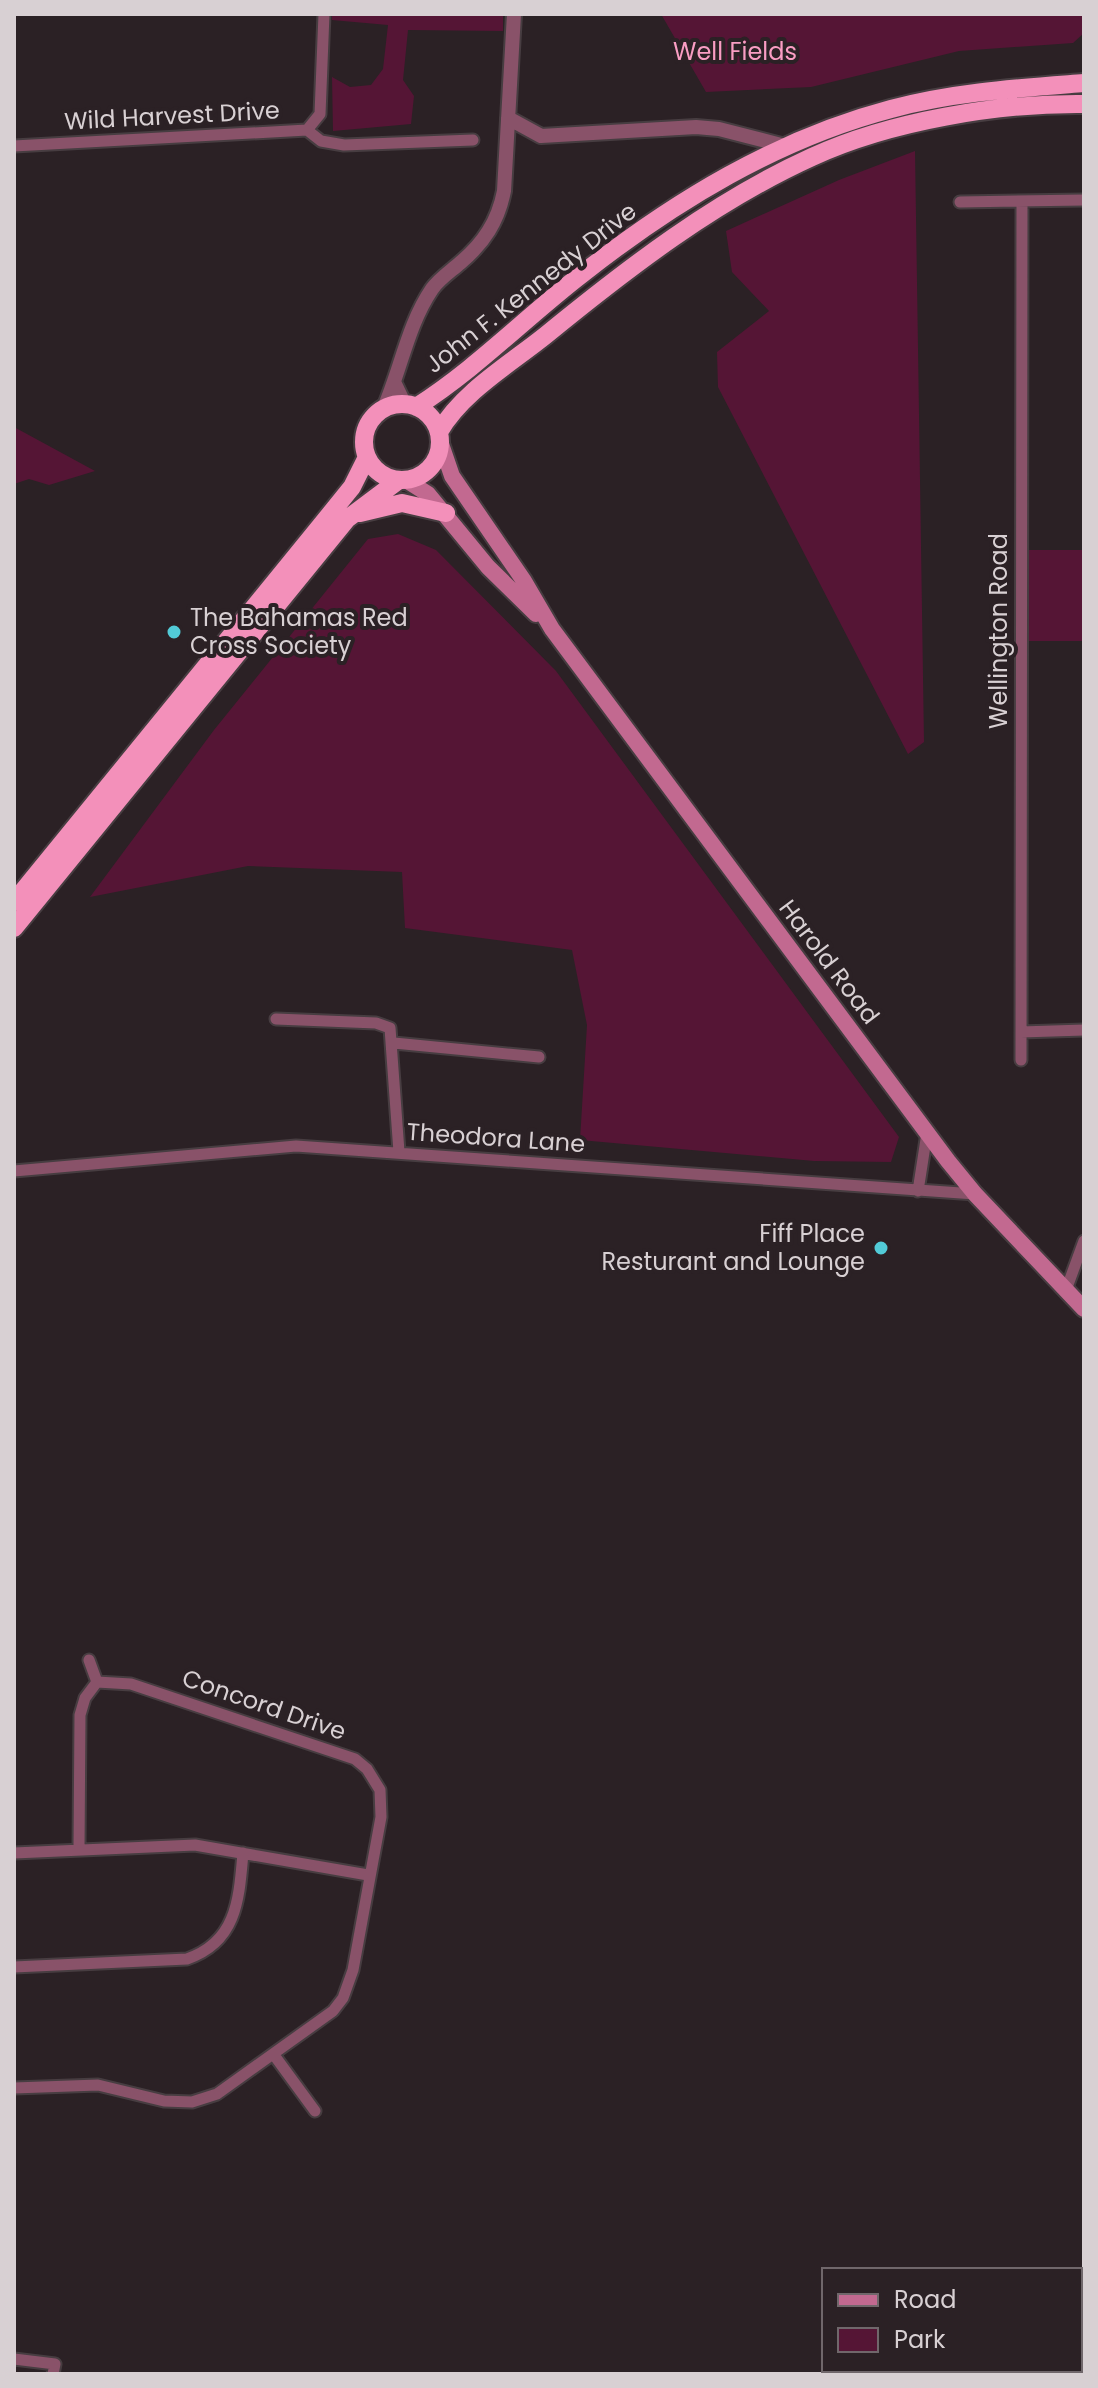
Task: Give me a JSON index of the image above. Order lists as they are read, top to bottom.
{
  "streets": {
    "highway": ["John F. Kennedy Drive"],
    "main road": ["Harold Road"],
    "street": [
      "Wild Harvest Drive",
      "Wellington Road",
      "Theodora Lane",
      "Concord Drive"
    ]
  },
  "crossings": [
    ["John F. Kennedy Drive", "Harold Road"],
    ["Harold Road", "Theodora Lane"]
  ],
  "parks": ["Well Fields"],
  "places": ["The Bahamas Red Cross Society", "Fiff Place Resturant and Lounge"],
  "legend": ["Road", "Park"]
}
